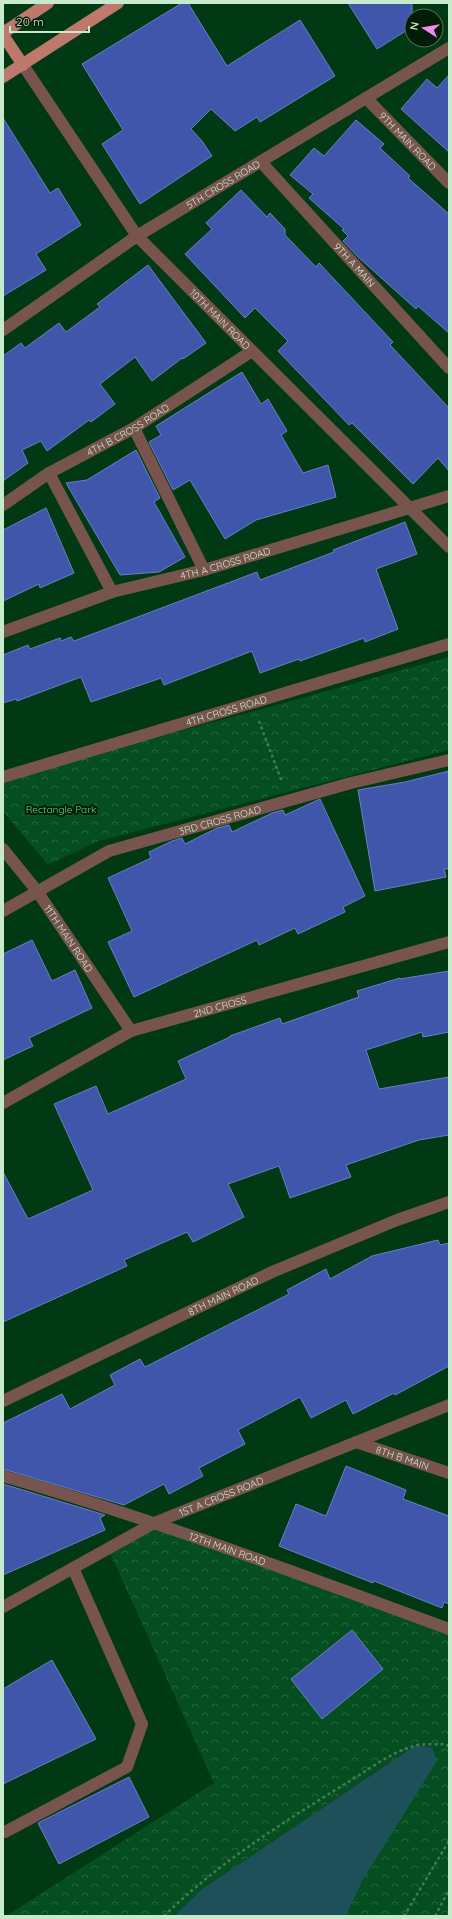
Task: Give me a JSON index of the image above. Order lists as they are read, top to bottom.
{
  "streets": {
    "street": [
      "9TH MAIN ROAD",
      "5TH CROSS ROAD",
      "9TH A MAIN",
      "10TH MAIN ROAD",
      "4TH B CROSS ROAD",
      "4TH A CROSS ROAD",
      "4TH CROSS ROAD",
      "3RD CROSS ROAD",
      "11TH MAIN ROAD",
      "2ND CROSS",
      "8TH MAIN ROAD",
      "8TH B MAIN",
      "1ST A CROSS ROAD",
      "12TH MAIN ROAD"
    ]
  },
  "crossings": [
    ["9TH MAIN ROAD", "5TH CROSS ROAD"],
    ["5TH CROSS ROAD", "9TH A MAIN"],
    ["5TH CROSS ROAD", "10TH MAIN ROAD"],
    ["10TH MAIN ROAD", "4TH B CROSS ROAD"],
    ["10TH MAIN ROAD", "4TH A CROSS ROAD"],
    ["3RD CROSS ROAD", "11TH MAIN ROAD"],
    ["11TH MAIN ROAD", "2ND CROSS"],
    ["8TH B MAIN", "1ST A CROSS ROAD"],
    ["1ST A CROSS ROAD", "12TH MAIN ROAD"]
  ],
  "parks": ["Rectangle Park"],
  "scale_bar": "20 m",
  "north": "left"
}
